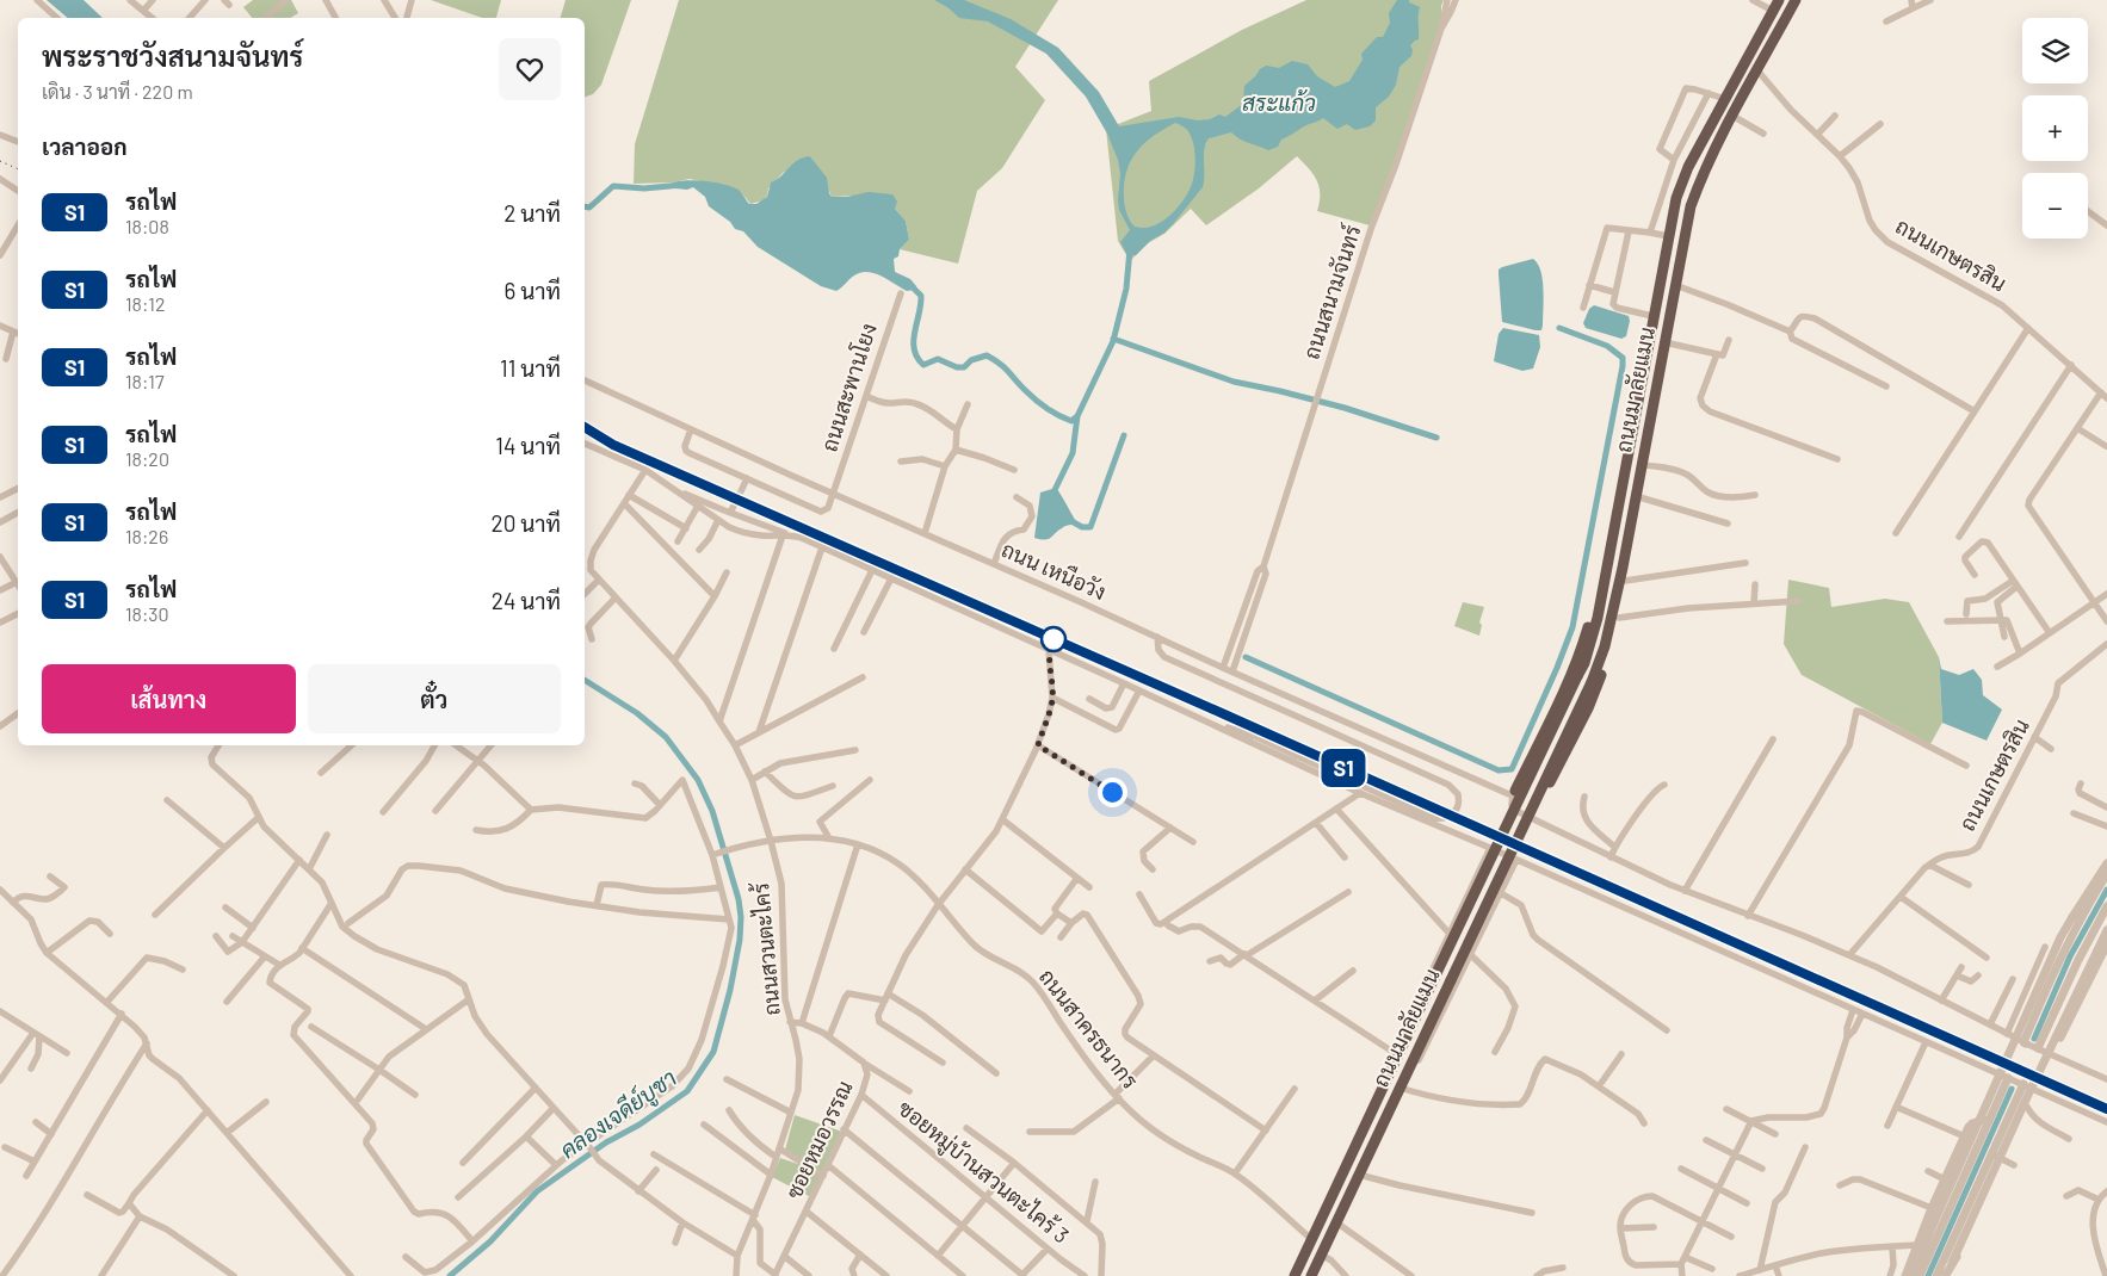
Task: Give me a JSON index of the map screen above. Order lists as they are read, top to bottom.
{
  "streets": {
    "highway": ["ถนนมาลัยแมน"],
    "street": [
      "ถนนเกษตรสิน",
      "ถนนสนามจันทร์",
      "ถนนสะพานโยง",
      "ถนน เหนือวัง",
      "ถนนสวนตะไคร้",
      "ถนนสาครธนากร",
      "ซอยหมอวรรณ",
      "ซอยหมู่บ้านสวนตะไคร้ 3"
    ]
  },
  "crossings": [
    ["ถนนเกษตรสิน", "ถนนมาลัยแมน"],
    ["ถนนสนามจันทร์", "ถนน เหนือวัง"],
    ["ถนนสะพานโยง", "ถนน เหนือวัง"],
    ["ถนนมาลัยแมน", "ถนนสาครธนากร"],
    ["ถนนสวนตะไคร้", "ถนนสาครธนากร"],
    ["ถนนสวนตะไคร้", "ซอยหมอวรรณ"],
    ["ซอยหมอวรรณ", "ซอยหมู่บ้านสวนตะไคร้ 3"]
  ],
  "water": ["สระแก้ว", "คลองเจดีย์บูชา"],
  "page": {
    "on_map": "S1",
    "map_buttons": ["+", "−"],
    "heading": [
      ["พระราชวังสนามจันทร์", "เดิน · 3 นาที · 220 m"],
      "เวลาออก"
    ],
    "list": [
      {
        "mark": "S1",
        "name": "รถไฟ",
        "note": "18:08",
        "value": "2 นาที"
      },
      {
        "mark": "S1",
        "name": "รถไฟ",
        "note": "18:12",
        "value": "6 นาที"
      },
      {
        "mark": "S1",
        "name": "รถไฟ",
        "note": "18:17",
        "value": "11 นาที"
      },
      {
        "mark": "S1",
        "name": "รถไฟ",
        "note": "18:20",
        "value": "14 นาที"
      },
      {
        "mark": "S1",
        "name": "รถไฟ",
        "note": "18:26",
        "value": "20 นาที"
      },
      {
        "mark": "S1",
        "name": "รถไฟ",
        "note": "18:30",
        "value": "24 นาที"
      }
    ],
    "buttons": ["เส้นทาง", "ตั๋ว"]
  }
}
